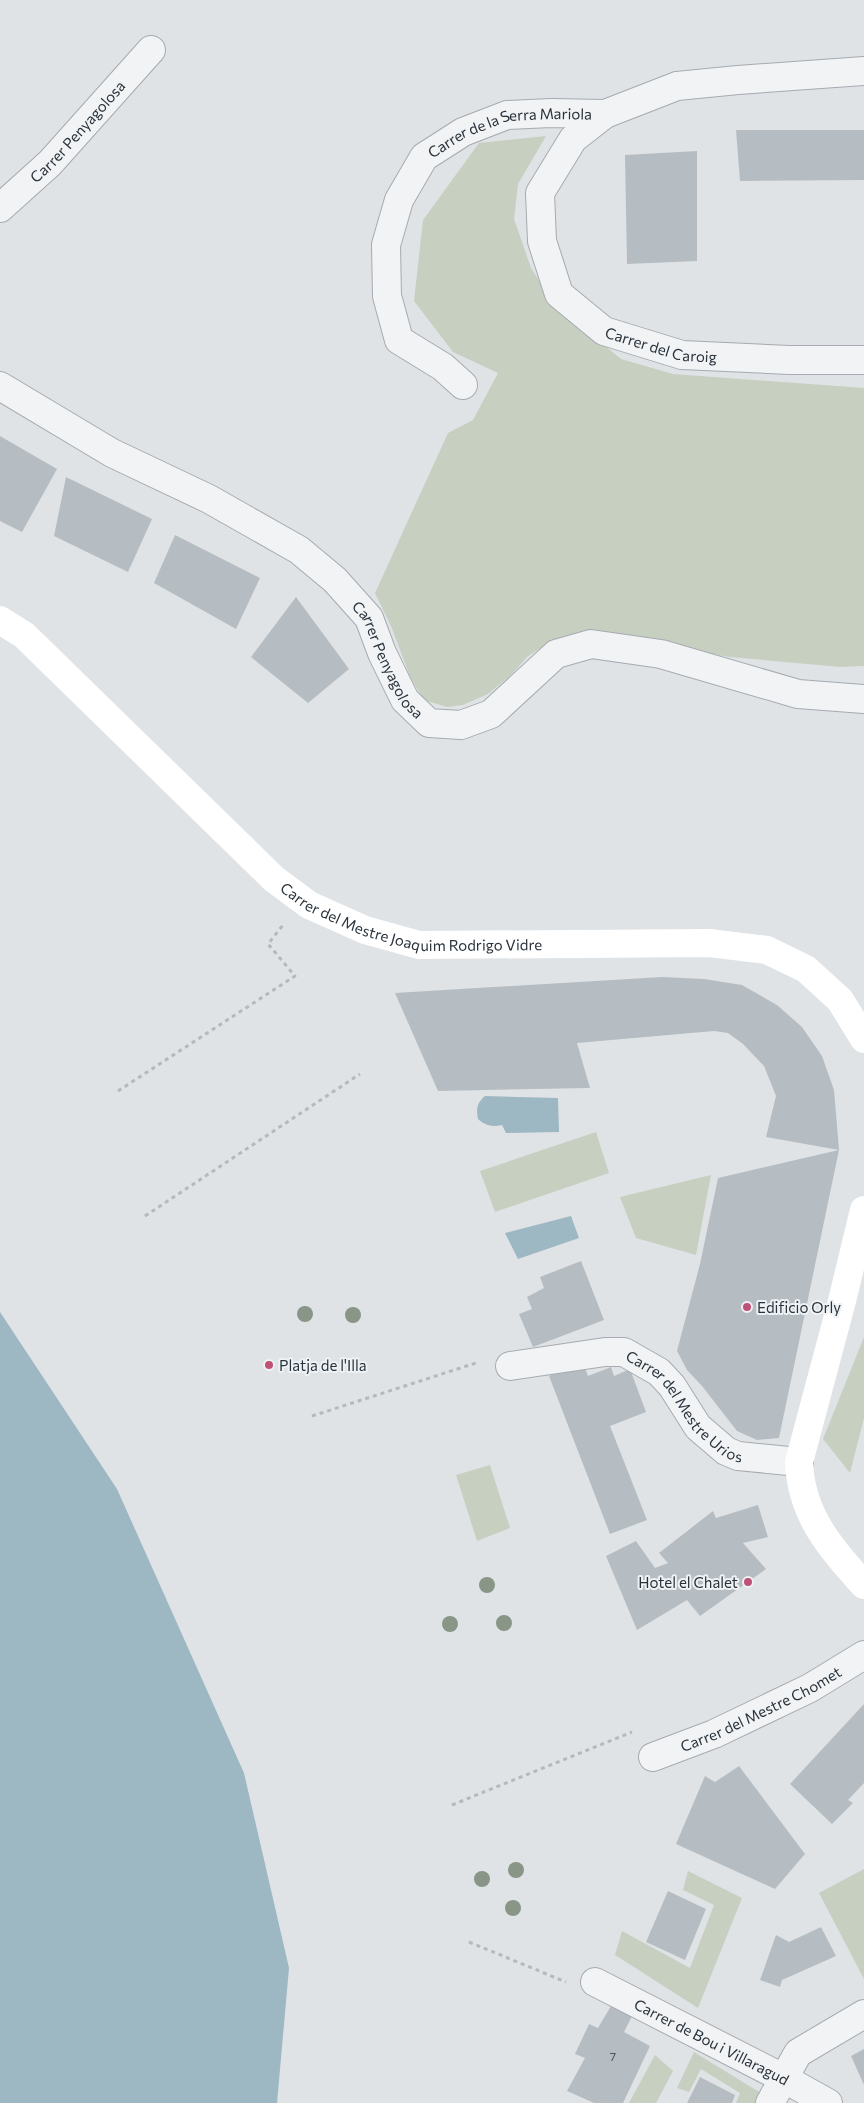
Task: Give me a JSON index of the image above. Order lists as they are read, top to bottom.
{
  "streets": {
    "street": [
      "Carrer Penyagolosa",
      "Carrer de la Serra Mariola",
      "Carrer del Caroig",
      "Carrer del Mestre Joaquim Rodrigo Vidre",
      "Carrer del Mestre Urios",
      "Carrer del Mestre Chomet",
      "Carrer de Bou i Villaragud"
    ]
  },
  "crossings": [
    ["Carrer de la Serra Mariola", "Carrer del Caroig"]
  ],
  "places": ["Edificio Orly", "Platja de l'Illa", "Hotel el Chalet"],
  "house_numbers": ["7"]
}
